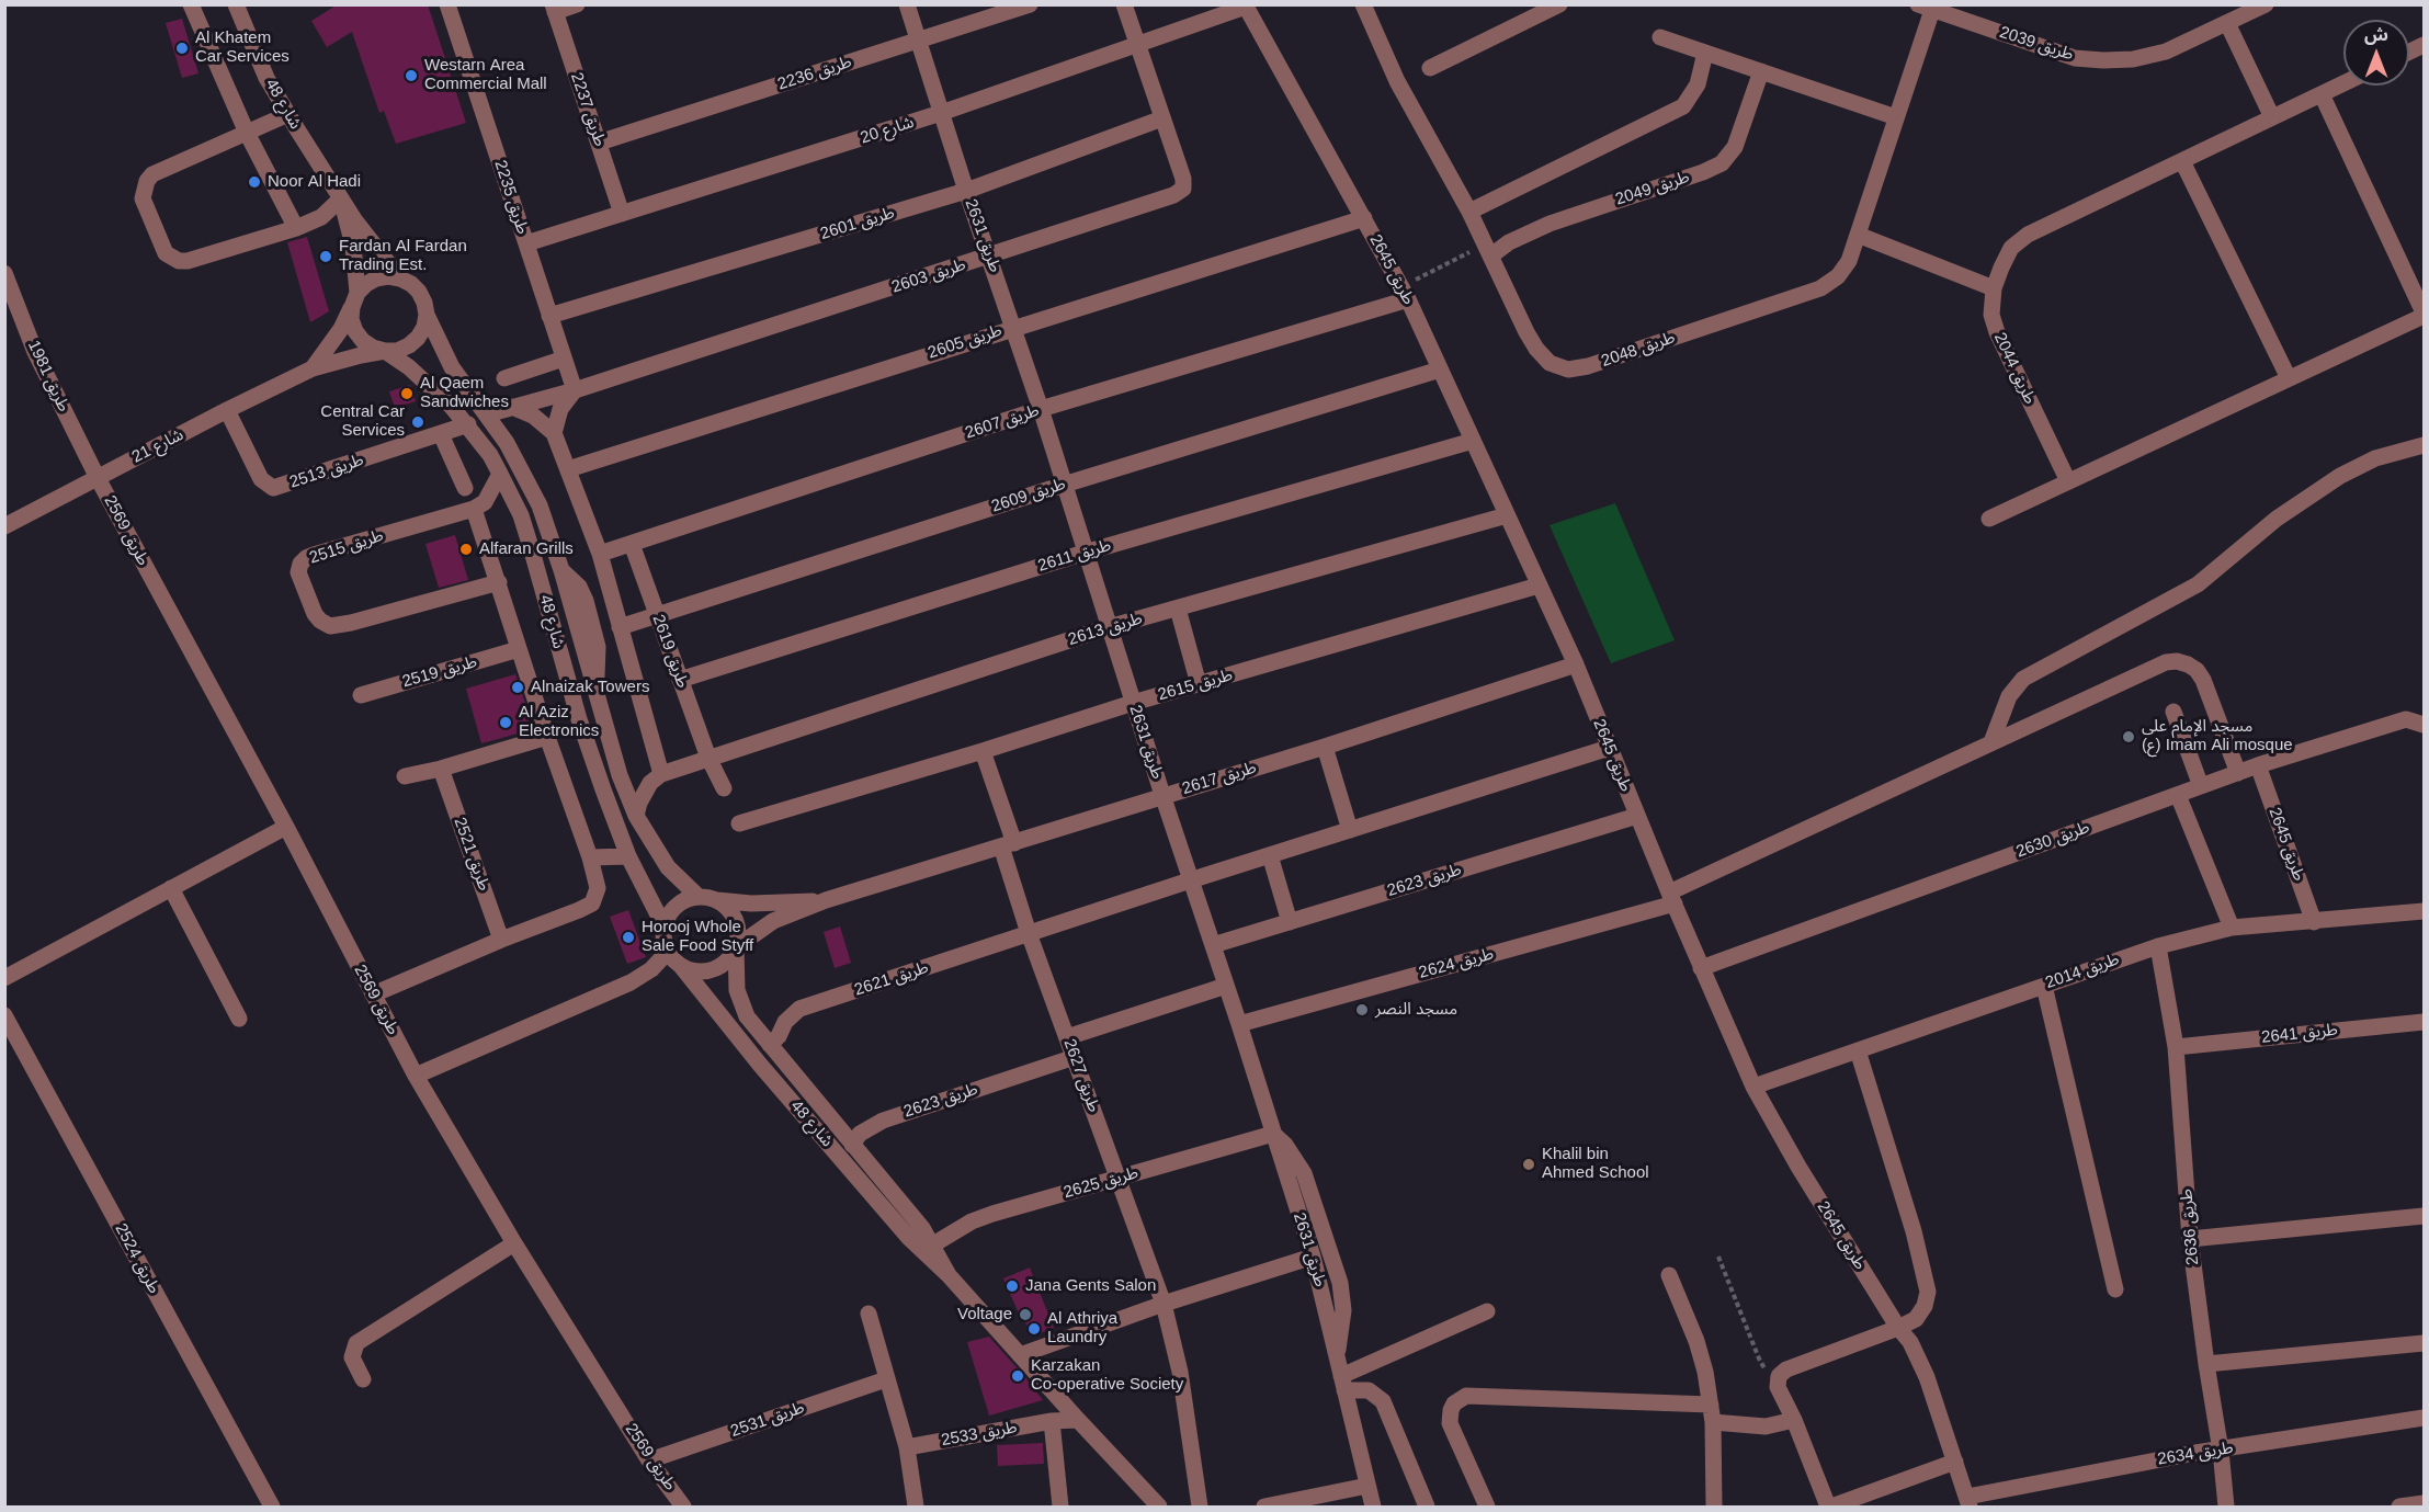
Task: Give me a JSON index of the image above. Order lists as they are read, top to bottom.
{
  "streets": {
    "street": [
      "طريق 2039",
      "طريق 2236",
      "شارع 48",
      "طريق 2237",
      "شارع 20",
      "طريق 2049",
      "طريق 2235",
      "طريق 2601",
      "طريق 2631",
      "طريق 2645",
      "طريق 2603",
      "طريق 2605",
      "طريق 2048",
      "طريق 2044",
      "طريق 1981",
      "طريق 2607",
      "شارع 21",
      "طريق 2513",
      "طريق 2609",
      "طريق 2569",
      "طريق 2515",
      "طريق 2611",
      "طريق 2613",
      "طريق 2619",
      "طريق 2519",
      "طريق 2615",
      "طريق 2617",
      "طريق 2630",
      "طريق 2521",
      "طريق 2623",
      "طريق 2624",
      "طريق 2014",
      "طريق 2621",
      "طريق 2641",
      "طريق 2627",
      "طريق 2625",
      "طريق 2636",
      "طريق 2524",
      "طريق 2531",
      "طريق 2533",
      "طريق 2634"
    ]
  },
  "crossings": [
    ["طريق 2039", "طريق 2048"],
    ["طريق 2236", "طريق 2237"],
    ["طريق 2236", "طريق 2631"],
    ["شارع 48", "طريق 2603"],
    ["شارع 48", "شارع 21"],
    ["شارع 48", "طريق 2513"],
    ["شارع 48", "طريق 2617"],
    ["شارع 48", "طريق 2623"],
    ["شارع 48", "طريق 2621"],
    ["شارع 48", "طريق 2625"],
    ["شارع 48", "طريق 2533"],
    ["طريق 2237", "شارع 20"],
    ["شارع 20", "طريق 2235"],
    ["شارع 20", "طريق 2631"],
    ["شارع 20", "طريق 2645"],
    ["شارع 20", "طريق 2603"],
    ["طريق 2049", "طريق 2048"],
    ["طريق 2235", "طريق 2601"],
    ["طريق 2235", "طريق 2603"],
    ["طريق 2601", "طريق 2631"],
    ["طريق 2601", "طريق 2603"],
    ["طريق 2631", "طريق 2603"],
    ["طريق 2631", "طريق 2605"],
    ["طريق 2631", "طريق 2607"],
    ["طريق 2631", "طريق 2609"],
    ["طريق 2631", "طريق 2611"],
    ["طريق 2631", "طريق 2613"],
    ["طريق 2631", "طريق 2615"],
    ["طريق 2631", "طريق 2617"],
    ["طريق 2631", "طريق 2623"],
    ["طريق 2631", "طريق 2624"],
    ["طريق 2631", "طريق 2621"],
    ["طريق 2631", "طريق 2625"],
    ["طريق 2645", "طريق 2605"],
    ["طريق 2645", "طريق 2607"],
    ["طريق 2645", "طريق 2609"],
    ["طريق 2645", "طريق 2611"],
    ["طريق 2645", "طريق 2613"],
    ["طريق 2645", "طريق 2615"],
    ["طريق 2645", "طريق 2617"],
    ["طريق 2645", "طريق 2630"],
    ["طريق 2645", "طريق 2623"],
    ["طريق 2645", "طريق 2624"],
    ["طريق 2645", "طريق 2014"],
    ["طريق 2645", "طريق 2621"],
    ["طريق 2645", "طريق 2634"],
    ["طريق 1981", "شارع 21"],
    ["طريق 1981", "طريق 2569"],
    ["طريق 2607", "طريق 2619"],
    ["شارع 21", "طريق 2513"],
    ["شارع 21", "طريق 2569"],
    ["طريق 2609", "طريق 2619"],
    ["طريق 2569", "طريق 2531"],
    ["طريق 2611", "طريق 2619"],
    ["طريق 2613", "طريق 2619"],
    ["طريق 2615", "طريق 2627"],
    ["طريق 2617", "طريق 2627"],
    ["طريق 2630", "طريق 2624"],
    ["طريق 2623", "طريق 2627"],
    ["طريق 2014", "طريق 2636"],
    ["طريق 2621", "طريق 2627"],
    ["طريق 2641", "طريق 2636"],
    ["طريق 2627", "طريق 2625"],
    ["طريق 2636", "طريق 2634"]
  ],
  "places": [
    "Al Khatem Car Services",
    "Westarn Area Commercial Mall",
    "Noor Al Hadi",
    "Fardan Al Fardan Trading Est.",
    "Al Qaem Sandwiches",
    "Central Car Services",
    "Alfaran Grills",
    "Alnaizak Towers",
    "Al Aziz Electronics",
    "مسجد الإمام علي (ع) Imam Ali mosque",
    "Horooj Whole Sale Food Styff",
    "مسجد النصر",
    "Khalil bin Ahmed School",
    "Jana Gents Salon",
    "Voltage",
    "Al Athriya Laundry",
    "Karzakan Co-operative Society"
  ],
  "north": "top"
}
